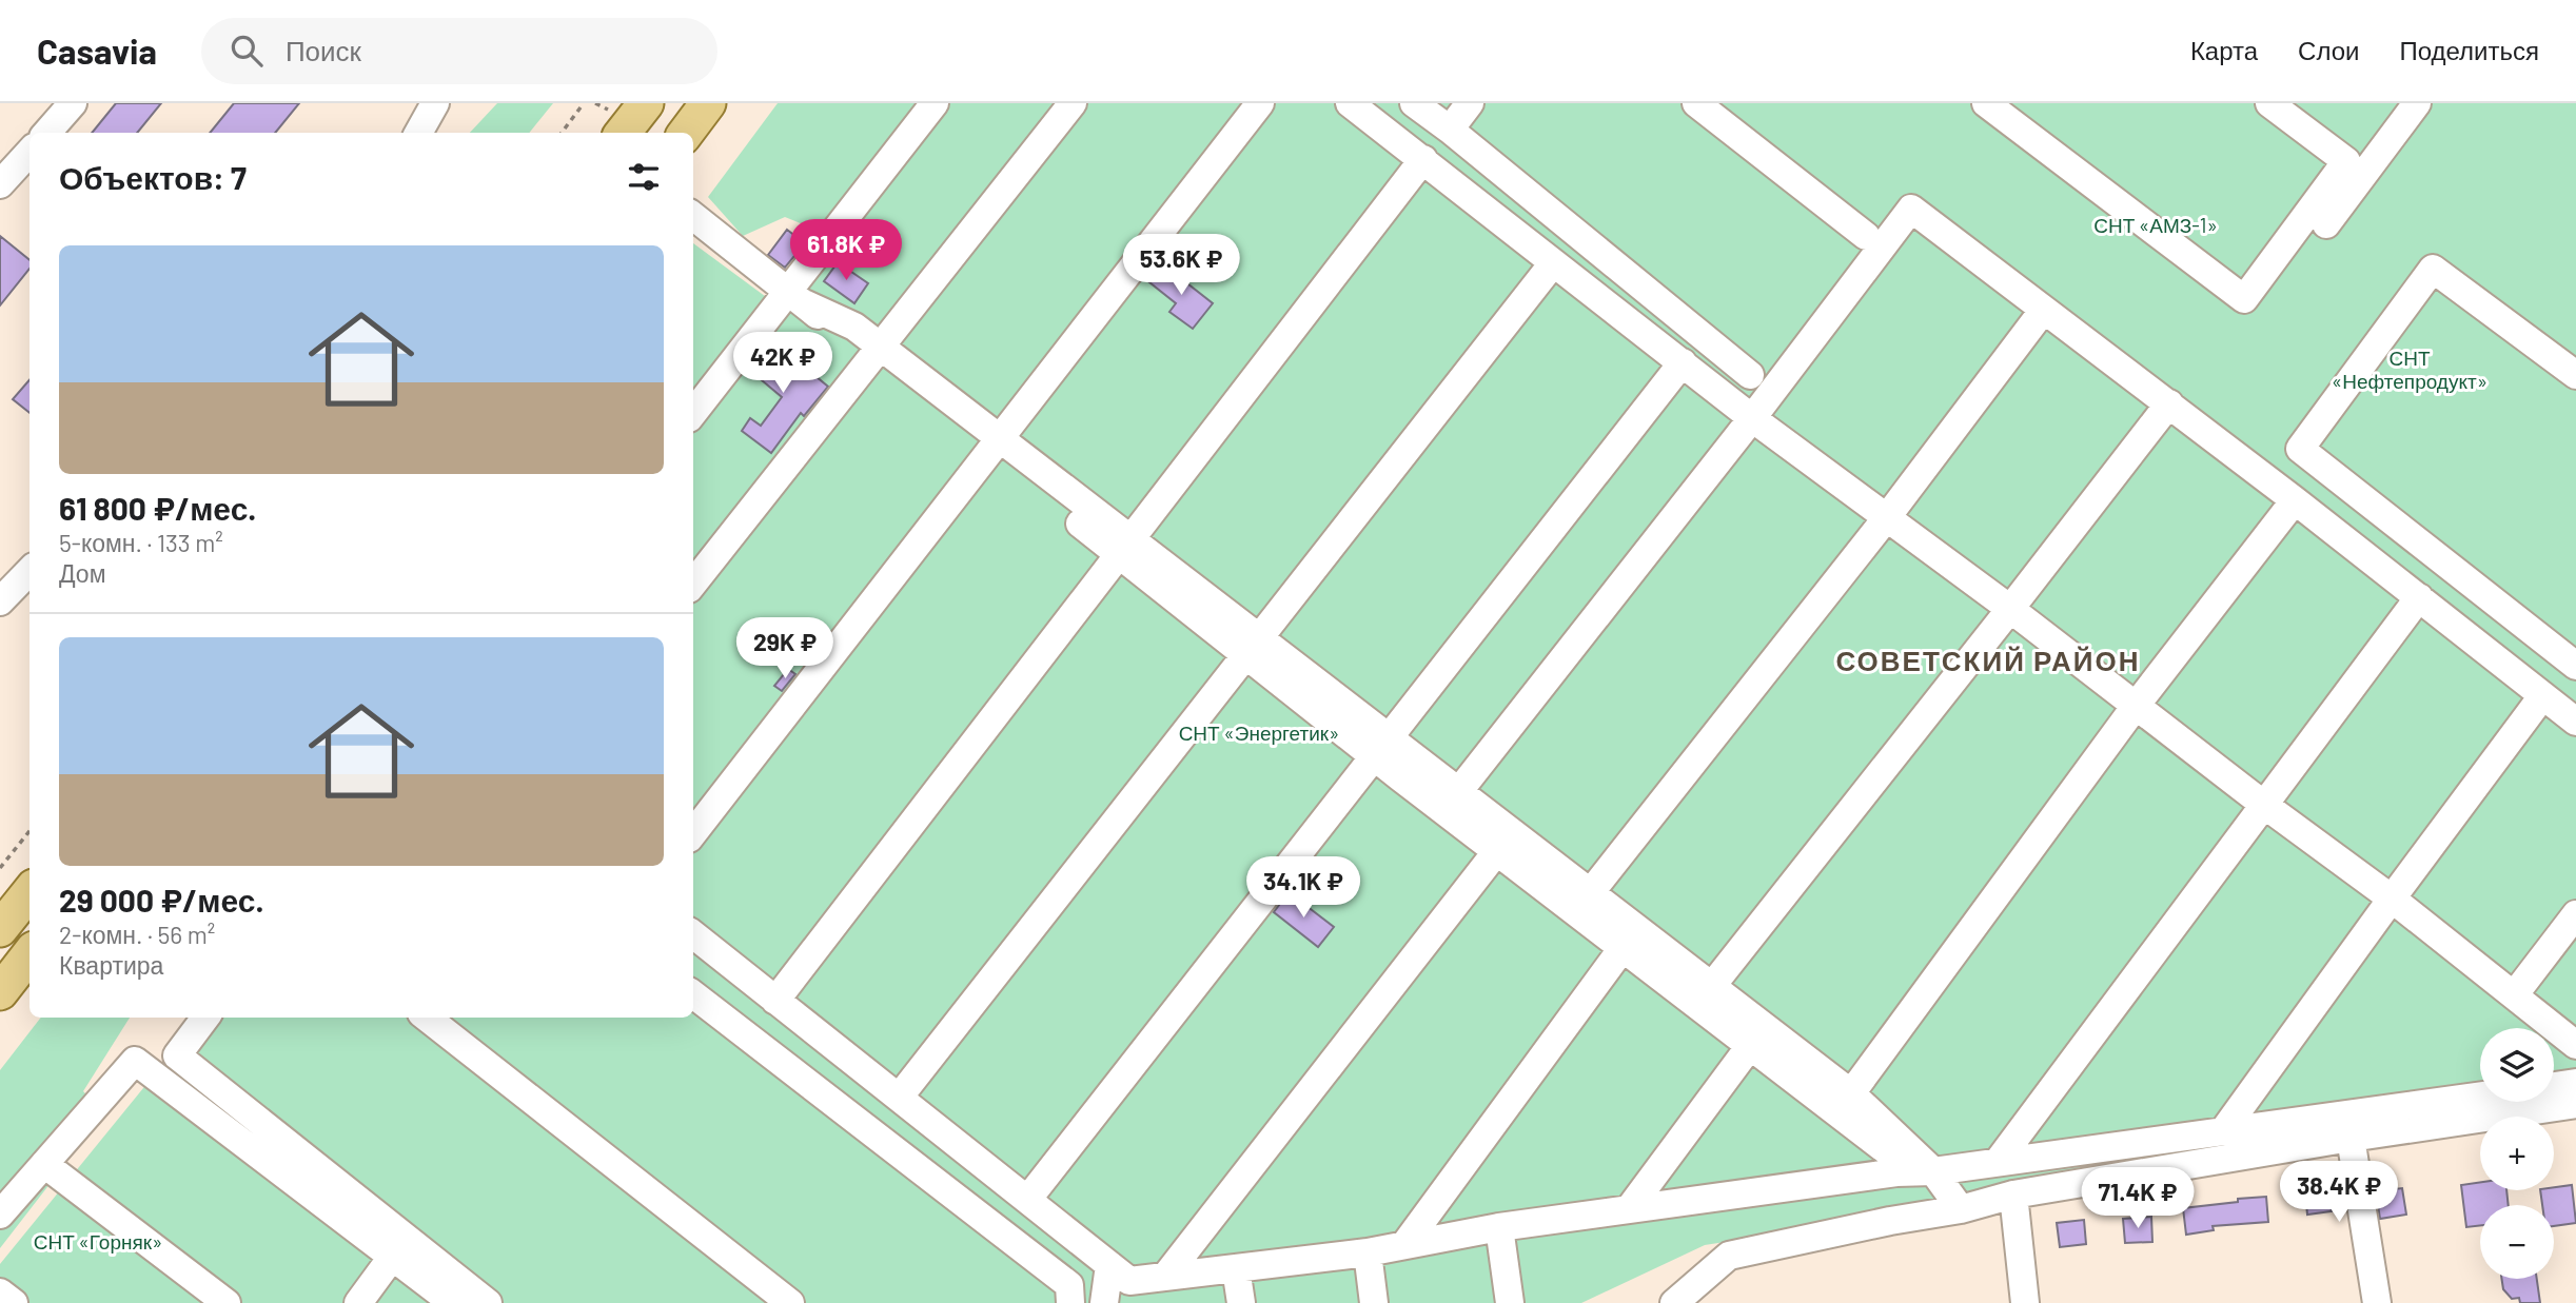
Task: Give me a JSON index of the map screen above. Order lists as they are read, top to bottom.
{
  "districts": ["СОВЕТСКИЙ РАЙОН"],
  "parks": [
    "СНТ «АМЗ-1»",
    "СНТ «Нефтепродукт»",
    "СНТ «Энергетик»",
    "СНТ «Горняк»"
  ],
  "page": {
    "header": "Casavia",
    "search": "Поиск",
    "nav": ["Карта", "Слои", "Поделиться"],
    "heading": "Объектов: 7",
    "price": [
      "61.8K ₽",
      "53.6K ₽",
      "42K ₽",
      "29K ₽",
      "34.1K ₽",
      "38.4K ₽",
      "71.4K ₽"
    ],
    "list": [
      {
        "name": "61 800 ₽/мес.",
        "note": "5-комн. · 133 m² · Дом"
      },
      {
        "name": "29 000 ₽/мес.",
        "note": "2-комн. · 56 m² · Квартира"
      }
    ],
    "map_buttons": ["+", "−"]
  }
}
